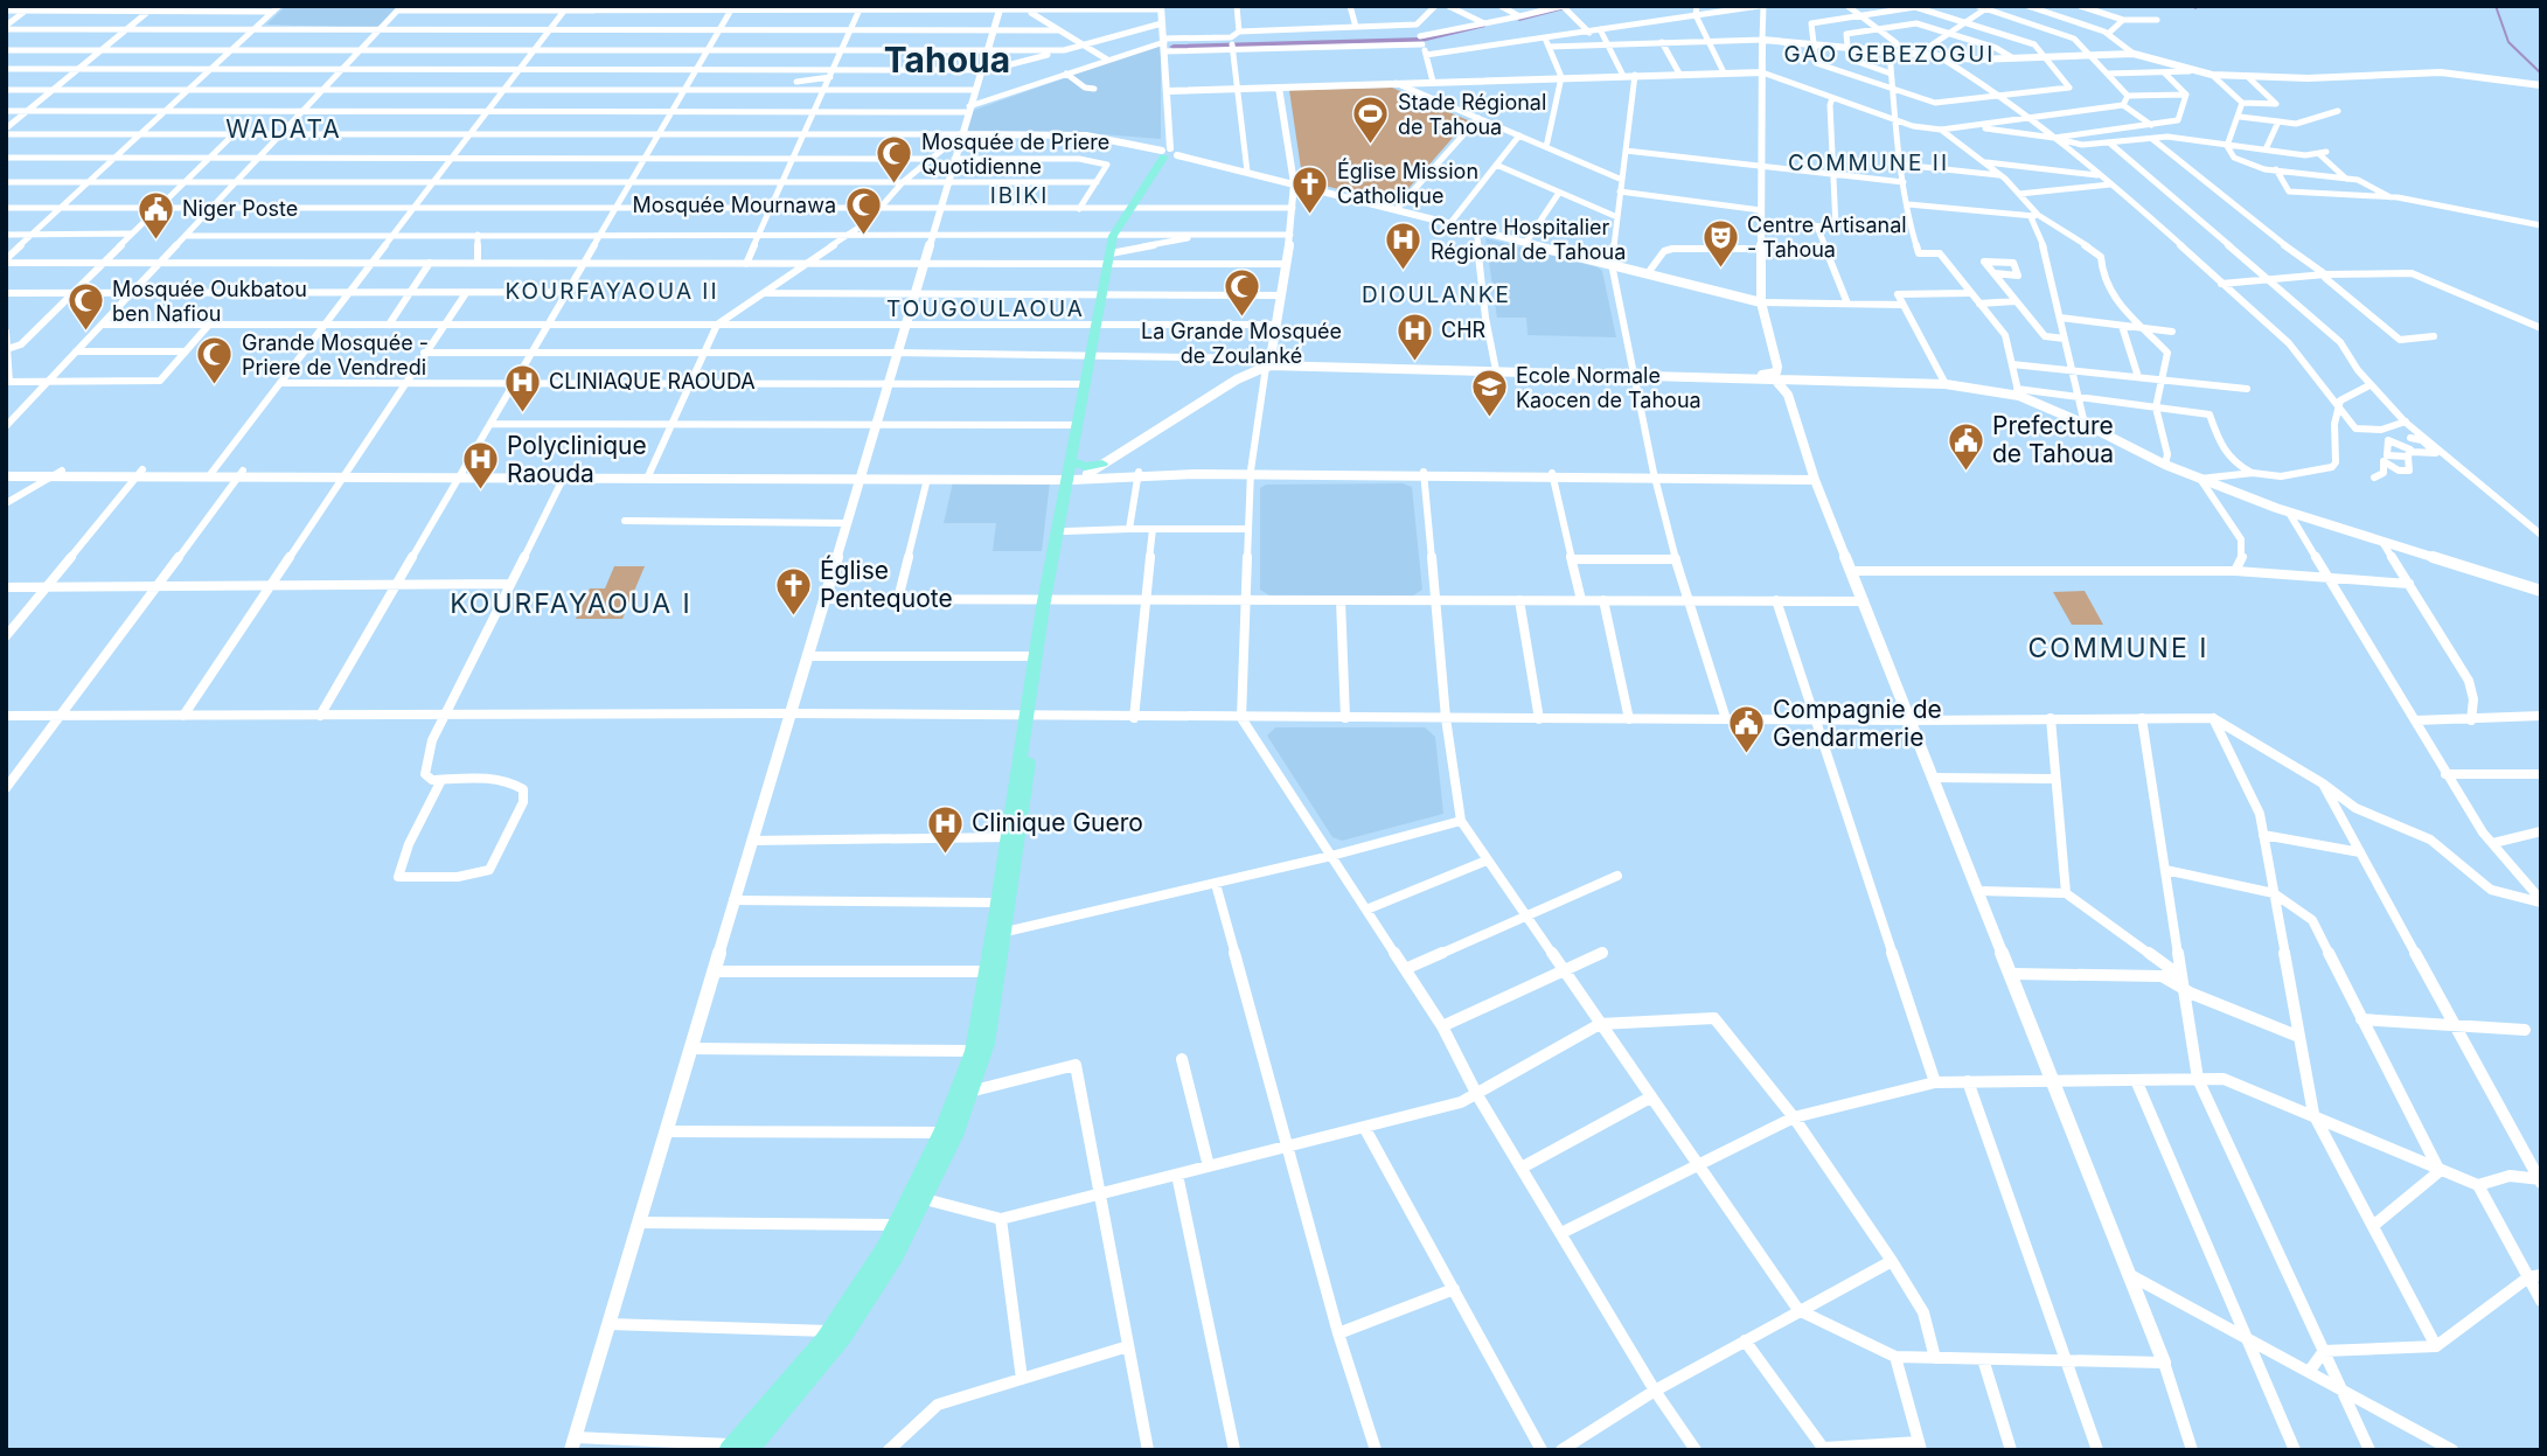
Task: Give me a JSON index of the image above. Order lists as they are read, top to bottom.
{
  "districts": [
    "GAO GEBEZOGUI",
    "Tahoua",
    "WADATA",
    "COMMUNE II",
    "IBIKI",
    "KOURFAYAOUA II",
    "DIOULANKE",
    "TOUGOULAOUA",
    "KOURFAYAOUA I",
    "COMMUNE I"
  ],
  "places": {
    "sports": ["Stade Régional de Tahoua"],
    "mosque": [
      "Mosquée de Priere Quotidienne",
      "Mosquée Mournawa",
      "La Grande Mosquée de Zoulanké",
      "Mosquée Oukbatou ben Nafiou",
      "Grande Mosquée - Priere de Vendredi"
    ],
    "church": ["Église Mission Catholique", "Église Pentequote"],
    "public building": ["Niger Poste", "Prefecture de Tahoua", "Compagnie de Gendarmerie"],
    "theatre": ["Centre Artisanal - Tahoua"],
    "hospital": [
      "Centre Hospitalier Régional de Tahoua",
      "CHR",
      "CLINIAQUE RAOUDA",
      "Polyclinique Raouda",
      "Clinique Guero"
    ],
    "school or university": ["Ecole Normale Kaocen de Tahoua"]
  }
}
